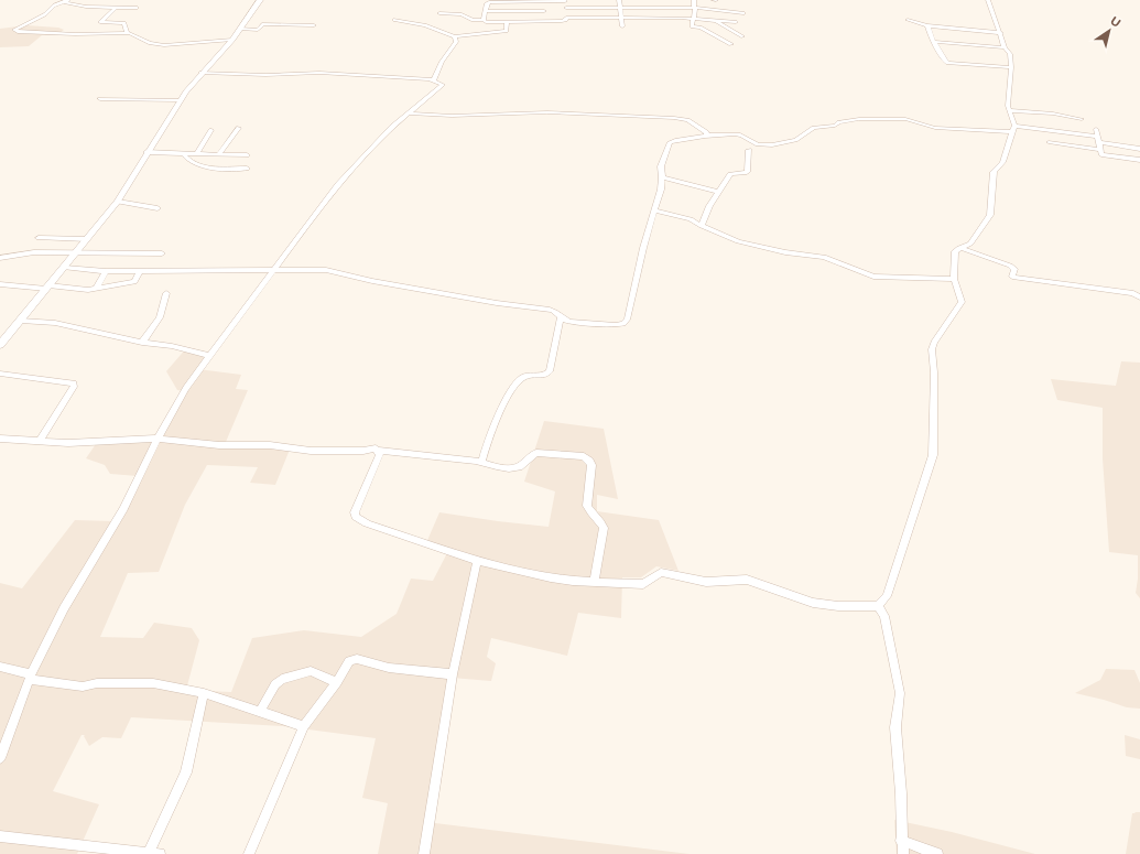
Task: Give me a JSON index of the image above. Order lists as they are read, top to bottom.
{
  "north": "top right"
}
